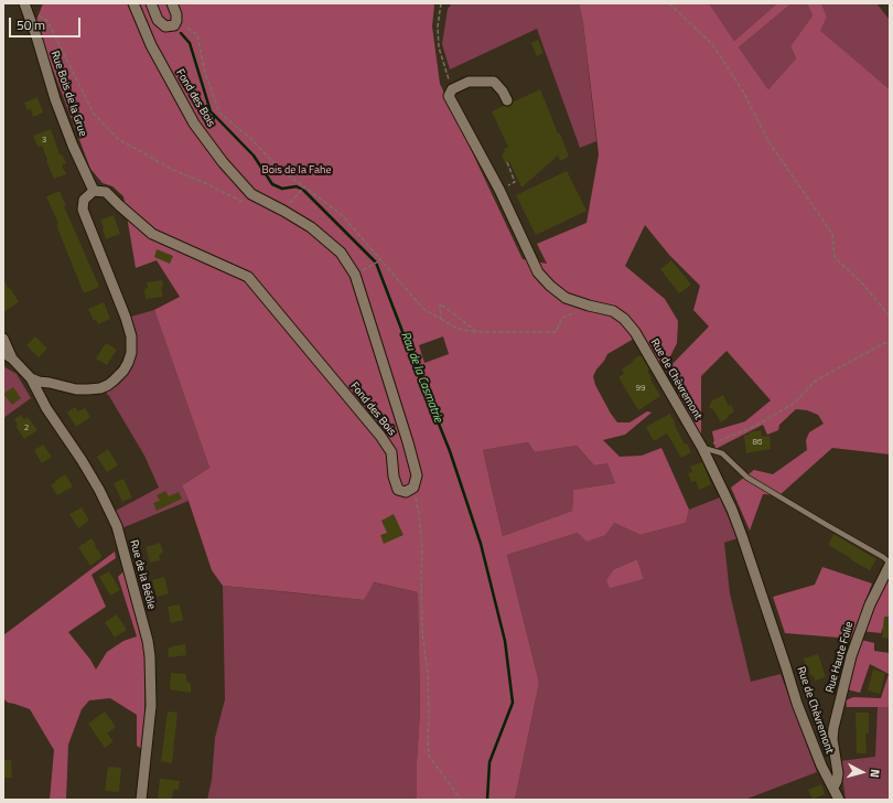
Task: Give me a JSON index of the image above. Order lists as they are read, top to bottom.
{
  "streets": {
    "street": [
      "Rue Bois de la Grue",
      "Fond des Bois",
      "Rue de Chèvremont",
      "Rue de la Béôle",
      "Rue Haute Folie"
    ]
  },
  "crossings": [
    ["Rue Bois de la Grue", "Fond des Bois"],
    ["Rue de Chèvremont", "Rue Haute Folie"]
  ],
  "water": ["Rau de la Casmatrie"],
  "parks": ["Bois de la Fahe"],
  "house_numbers": [
    "3",
    "99",
    "2",
    "86"
  ],
  "scale_bar": "50 m",
  "north": "right"
}
